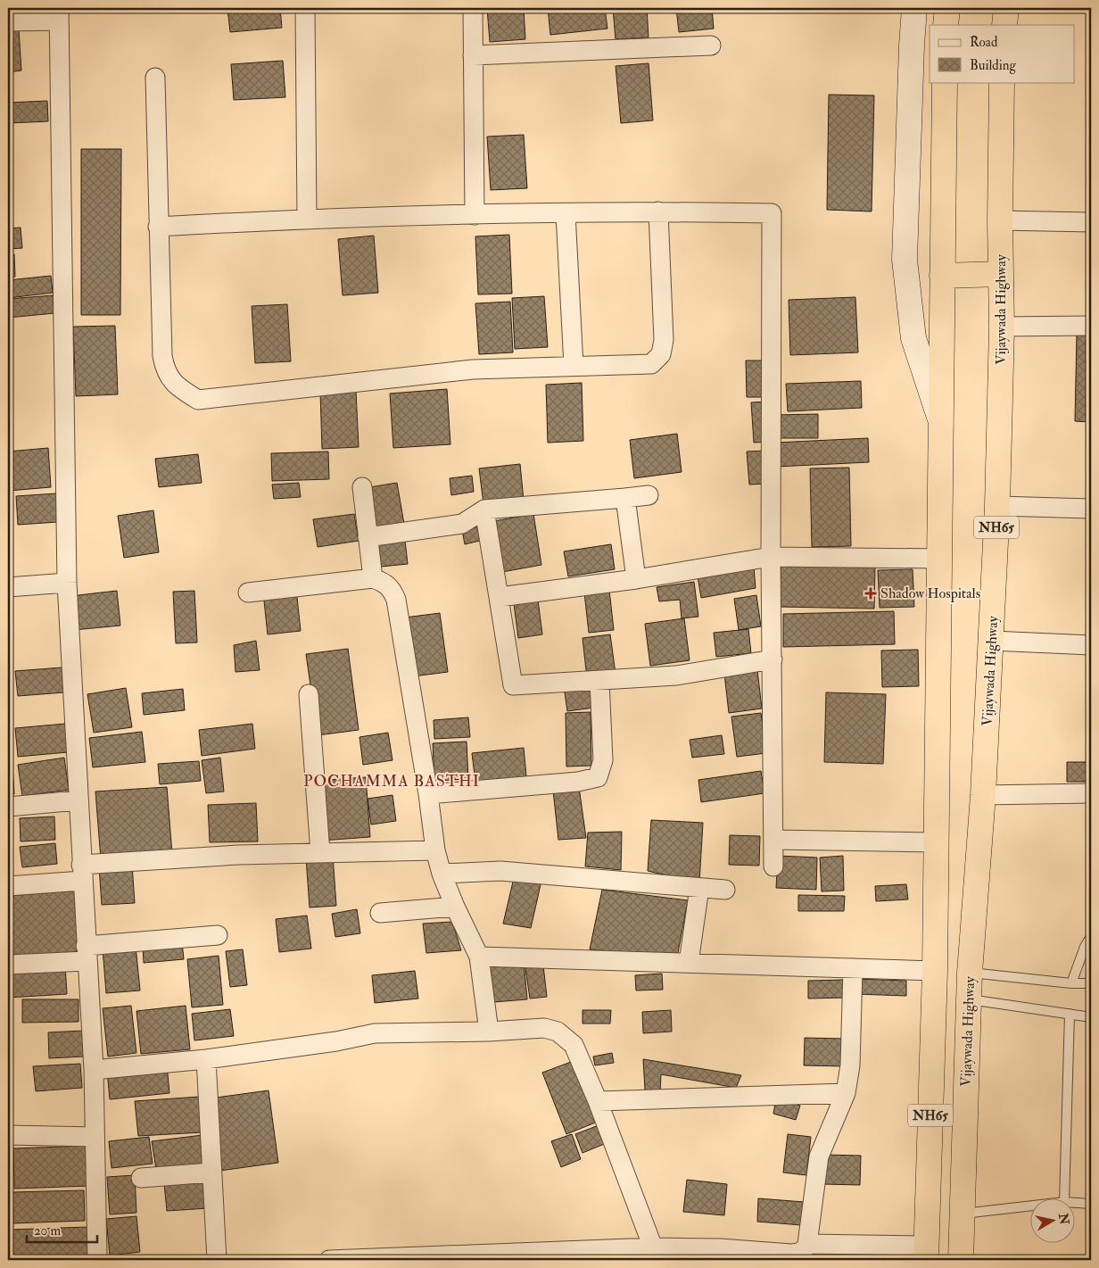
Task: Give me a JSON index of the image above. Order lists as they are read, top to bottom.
{
  "streets": {
    "highway": ["Vijaywada Highway", "NH65"]
  },
  "districts": ["POCHAMMA BASTHI"],
  "places": {
    "health": ["Shadow Hospitals"]
  },
  "legend": ["Road", "Building"],
  "scale_bar": "20 m",
  "north": "right"
}
